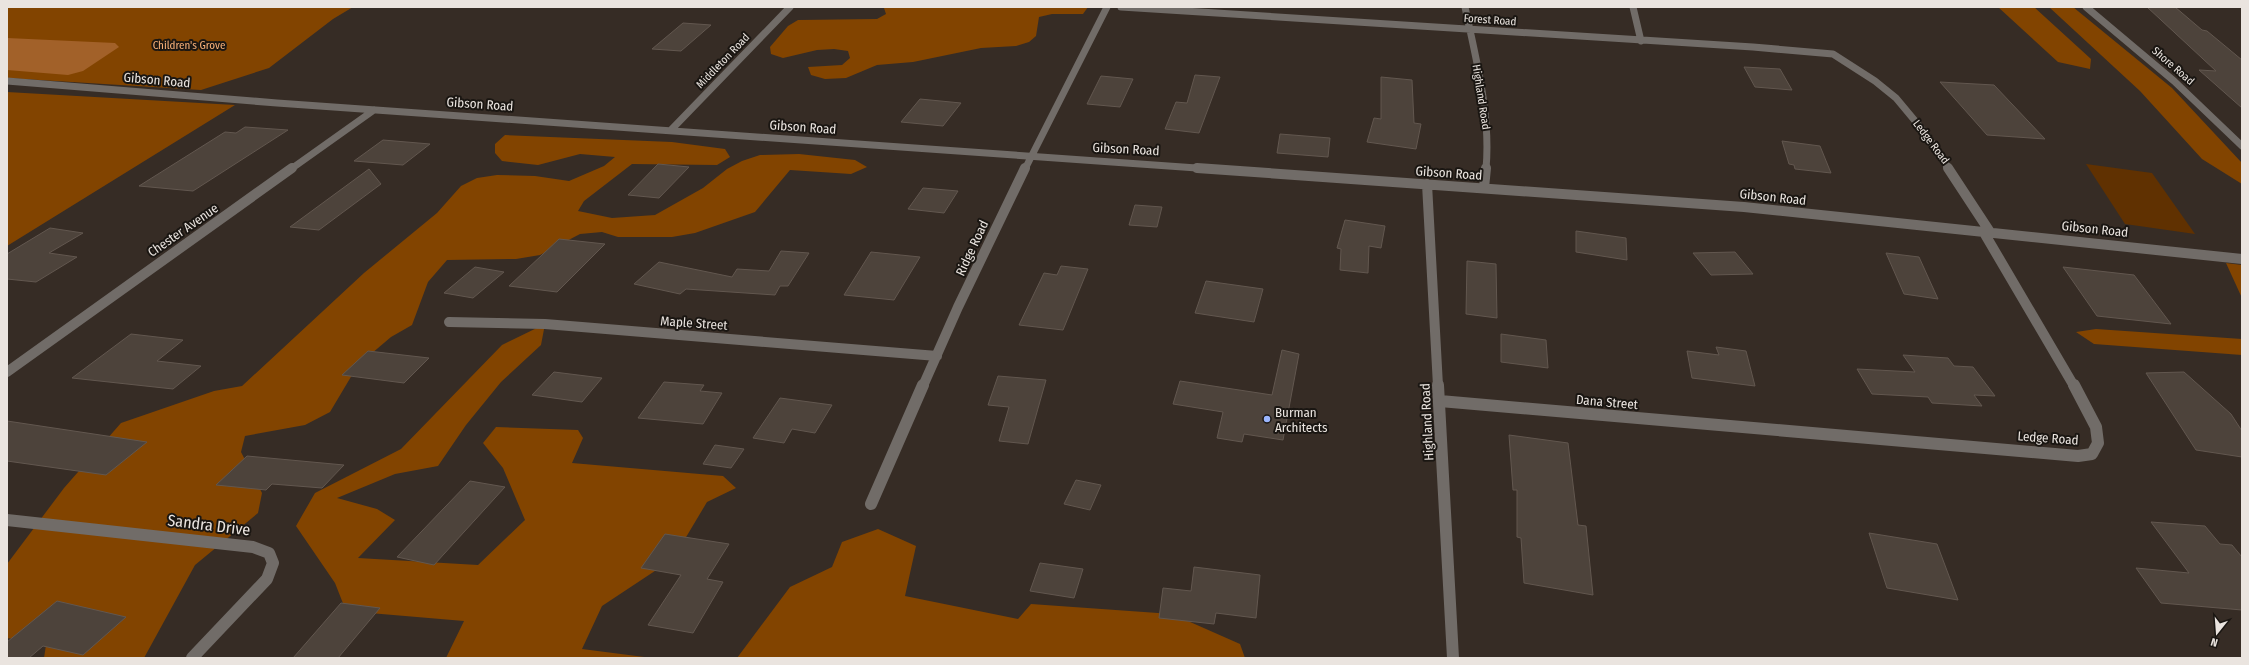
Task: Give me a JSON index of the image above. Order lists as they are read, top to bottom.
{
  "streets": {
    "street": [
      "Forest Road",
      "Middleton Road",
      "Shore Road",
      "Gibson Road",
      "Highland Road",
      "Ledge Road",
      "Chester Avenue",
      "Ridge Road",
      "Maple Street",
      "Dana Street",
      "Sandra Drive"
    ]
  },
  "crossings": [
    ["Forest Road", "Highland Road"],
    ["Forest Road", "Ledge Road"],
    ["Middleton Road", "Gibson Road"],
    ["Gibson Road", "Highland Road"],
    ["Gibson Road", "Ledge Road"],
    ["Gibson Road", "Chester Avenue"],
    ["Gibson Road", "Ridge Road"],
    ["Highland Road", "Dana Street"],
    ["Ledge Road", "Dana Street"],
    ["Ridge Road", "Maple Street"]
  ],
  "parks": ["Children's Grove"],
  "places": ["Burman Architects"],
  "north": "bottom"
}
